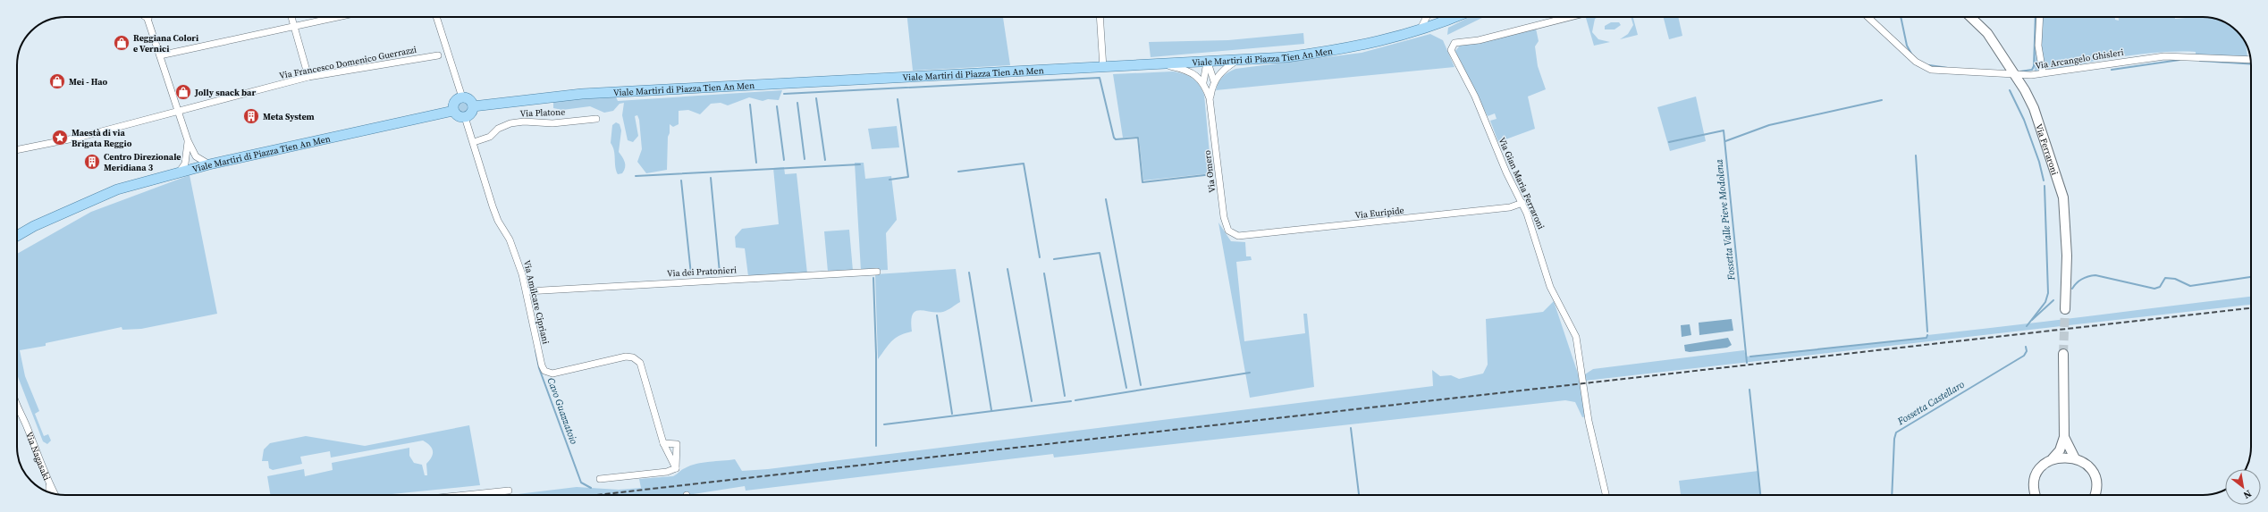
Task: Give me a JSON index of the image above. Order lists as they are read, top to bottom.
{
  "streets": {
    "main road": ["Viale Martiri di Piazza Tien An Men", "Via Ferraroni"],
    "street": [
      "Via Arcangelo Ghisleri",
      "Via Francesco Domenico Guerrazzi",
      "Via Platone",
      "Via Omero",
      "Via Gian Maria Ferraroni",
      "Via Euripide",
      "Via dei Pratonieri",
      "Via Amilcare Cipriani",
      "Via Nagasaki"
    ]
  },
  "crossings": [
    ["Viale Martiri di Piazza Tien An Men", "Via Omero"],
    ["Viale Martiri di Piazza Tien An Men", "Via Amilcare Cipriani"],
    ["Via Arcangelo Ghisleri", "Via Ferraroni"],
    ["Via Platone", "Via Amilcare Cipriani"],
    ["Via Omero", "Via Euripide"],
    ["Via Gian Maria Ferraroni", "Via Euripide"],
    ["Via dei Pratonieri", "Via Amilcare Cipriani"]
  ],
  "water": ["Fossetta Valle Pieve Modolena", "Fossetta Castellaro", "Cavo Guazzatoio"],
  "places": {
    "shop": ["Reggiana Colori e Vernici", "Mei - Hao", "Jolly snack bar"],
    "building": ["Meta System", "Centro Direzionale Meridiana 3"],
    "place": ["Maestà di via Brigata Reggio"]
  },
  "north": "bottom right"
}
